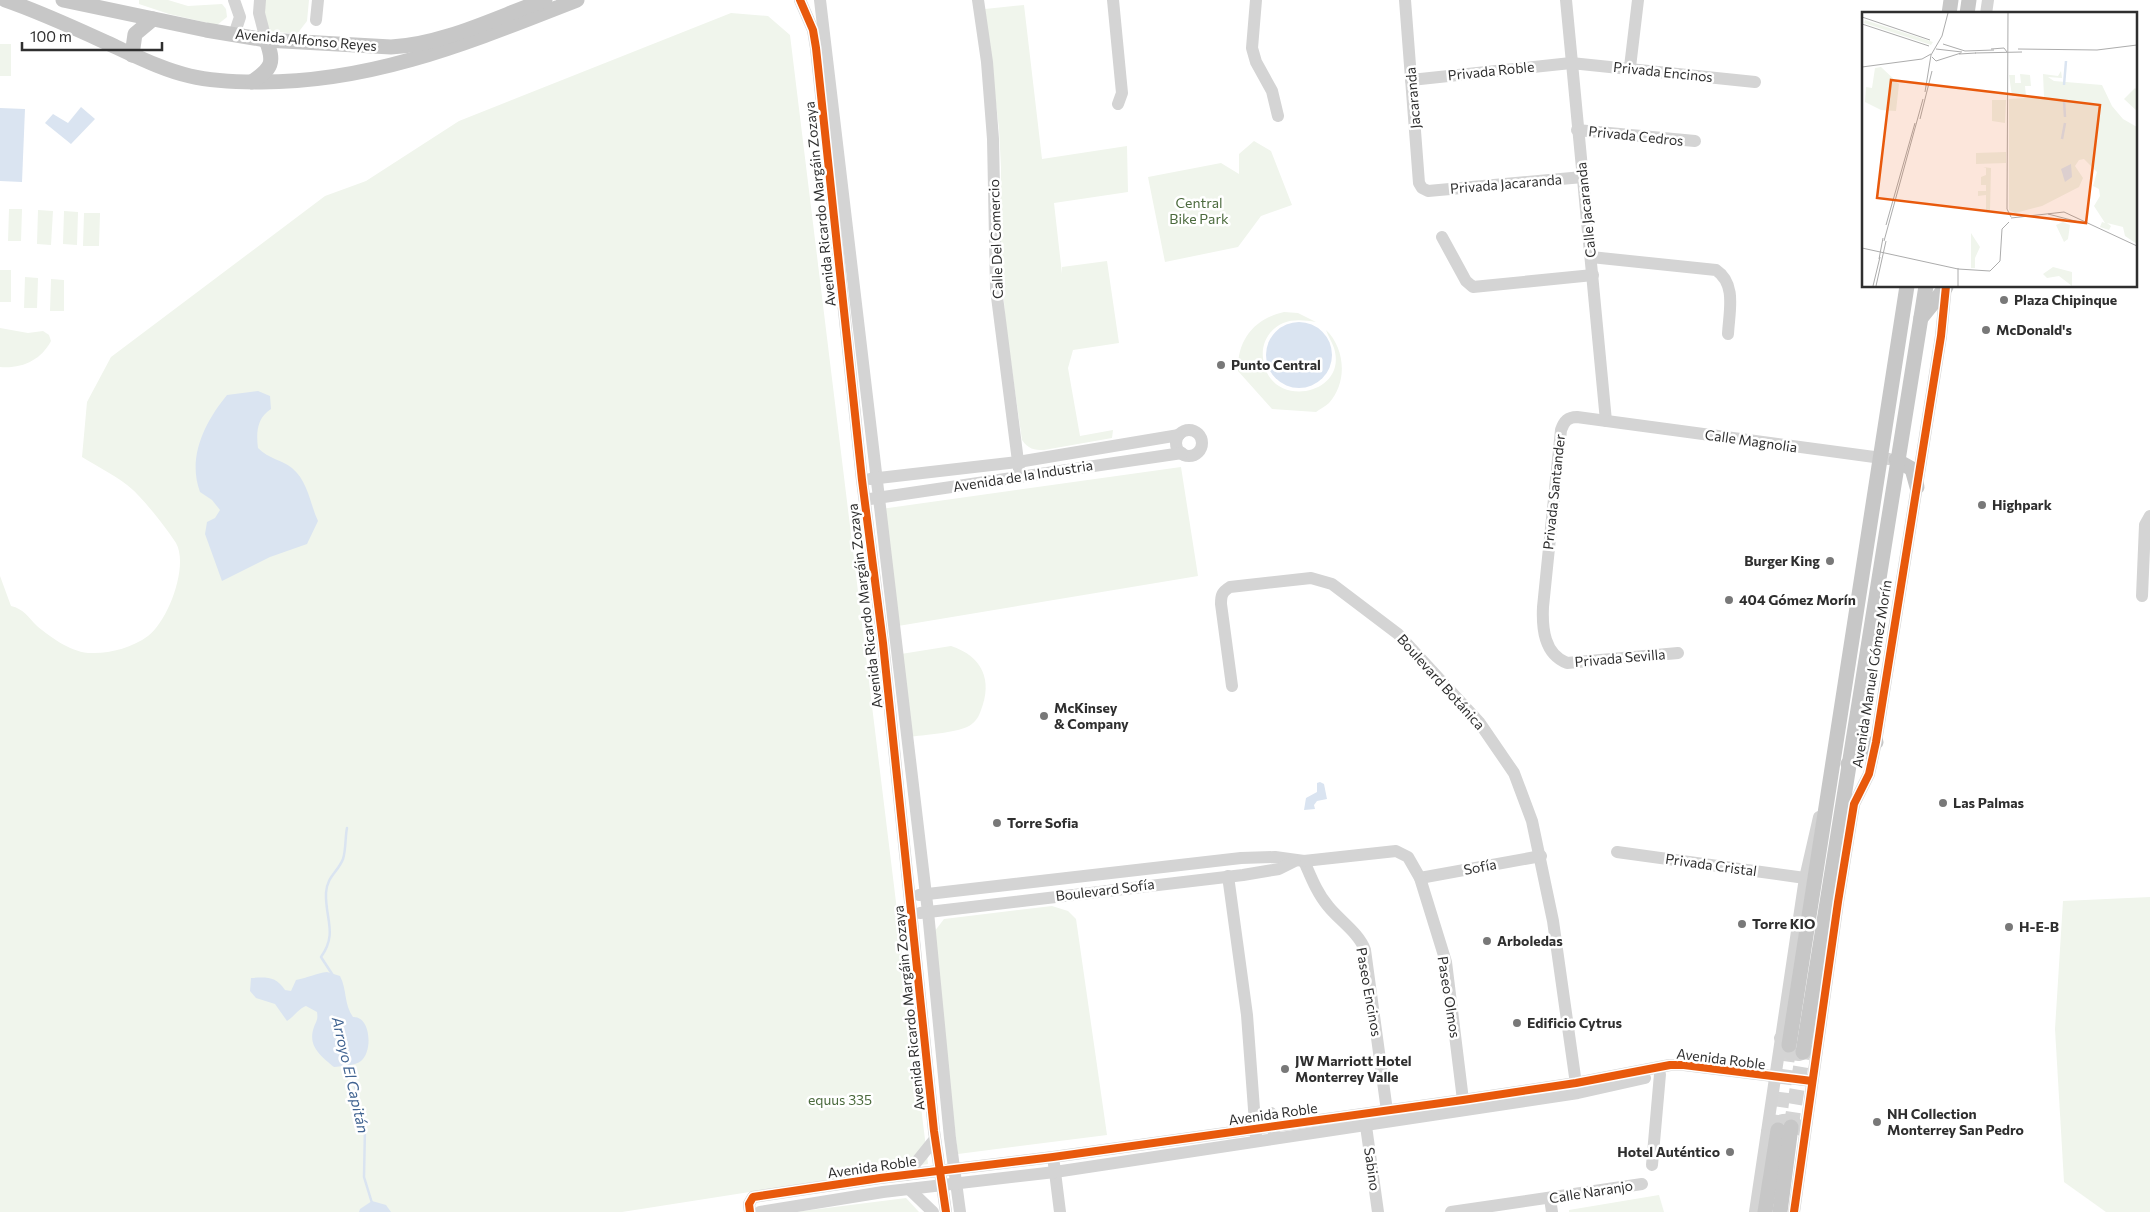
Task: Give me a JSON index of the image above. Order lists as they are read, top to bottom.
{
  "streets": {
    "main road": ["Avenida Alfonso Reyes", "Avenida Manuel Gómez Morín"],
    "street": [
      "Privada Roble",
      "Privada Encinos",
      "Jacaranda",
      "Privada Cedros",
      "Privada Jacaranda",
      "Avenida Ricardo Margáin Zozaya",
      "Calle Jacaranda",
      "Calle Del Comercio",
      "Calle Magnolia",
      "Avenida de la Industria",
      "Privada Santander",
      "Privada Sevilla",
      "Boulevard Botánica",
      "Privada Cristal",
      "Sofía",
      "Boulevard Sofía",
      "Paseo Encinos",
      "Paseo Olmos",
      "Avenida Roble",
      "Sabino",
      "Calle Naranjo"
    ]
  },
  "crossings": [
    ["Privada Roble", "Privada Encinos"],
    ["Privada Roble", "Jacaranda"],
    ["Privada Roble", "Calle Jacaranda"],
    ["Privada Encinos", "Calle Jacaranda"],
    ["Jacaranda", "Privada Jacaranda"],
    ["Privada Cedros", "Calle Jacaranda"],
    ["Privada Jacaranda", "Calle Jacaranda"],
    ["Avenida Ricardo Margáin Zozaya", "Avenida de la Industria"],
    ["Avenida Ricardo Margáin Zozaya", "Boulevard Sofía"],
    ["Avenida Ricardo Margáin Zozaya", "Avenida Roble"],
    ["Calle Jacaranda", "Calle Magnolia"],
    ["Calle Jacaranda", "Privada Santander"],
    ["Calle Del Comercio", "Avenida de la Industria"],
    ["Calle Magnolia", "Privada Santander"],
    ["Calle Magnolia", "Avenida Manuel Gómez Morín"],
    ["Privada Santander", "Privada Sevilla"],
    ["Avenida Manuel Gómez Morín", "Privada Cristal"],
    ["Avenida Manuel Gómez Morín", "Avenida Roble"],
    ["Boulevard Botánica", "Sofía"],
    ["Boulevard Botánica", "Avenida Roble"],
    ["Sofía", "Boulevard Sofía"],
    ["Sofía", "Paseo Olmos"],
    ["Boulevard Sofía", "Paseo Encinos"],
    ["Boulevard Sofía", "Paseo Olmos"],
    ["Paseo Encinos", "Avenida Roble"],
    ["Paseo Olmos", "Avenida Roble"],
    ["Avenida Roble", "Sabino"]
  ],
  "water": ["Arroyo El Capitán"],
  "parks": ["Central Bike Park", "equus 335"],
  "places": [
    "Plaza Chipinque",
    "McDonald's",
    "Punto Central",
    "Highpark",
    "Burger King",
    "404 Gómez Morín",
    "McKinsey & Company",
    "Las Palmas",
    "Torre Sofia",
    "Torre KIO",
    "H-E-B",
    "Arboledas",
    "Edificio Cytrus",
    "JW Marriott Hotel Monterrey Valle",
    "NH Collection Monterrey San Pedro",
    "Hotel Auténtico"
  ],
  "scale_bar": "100 m"
}
